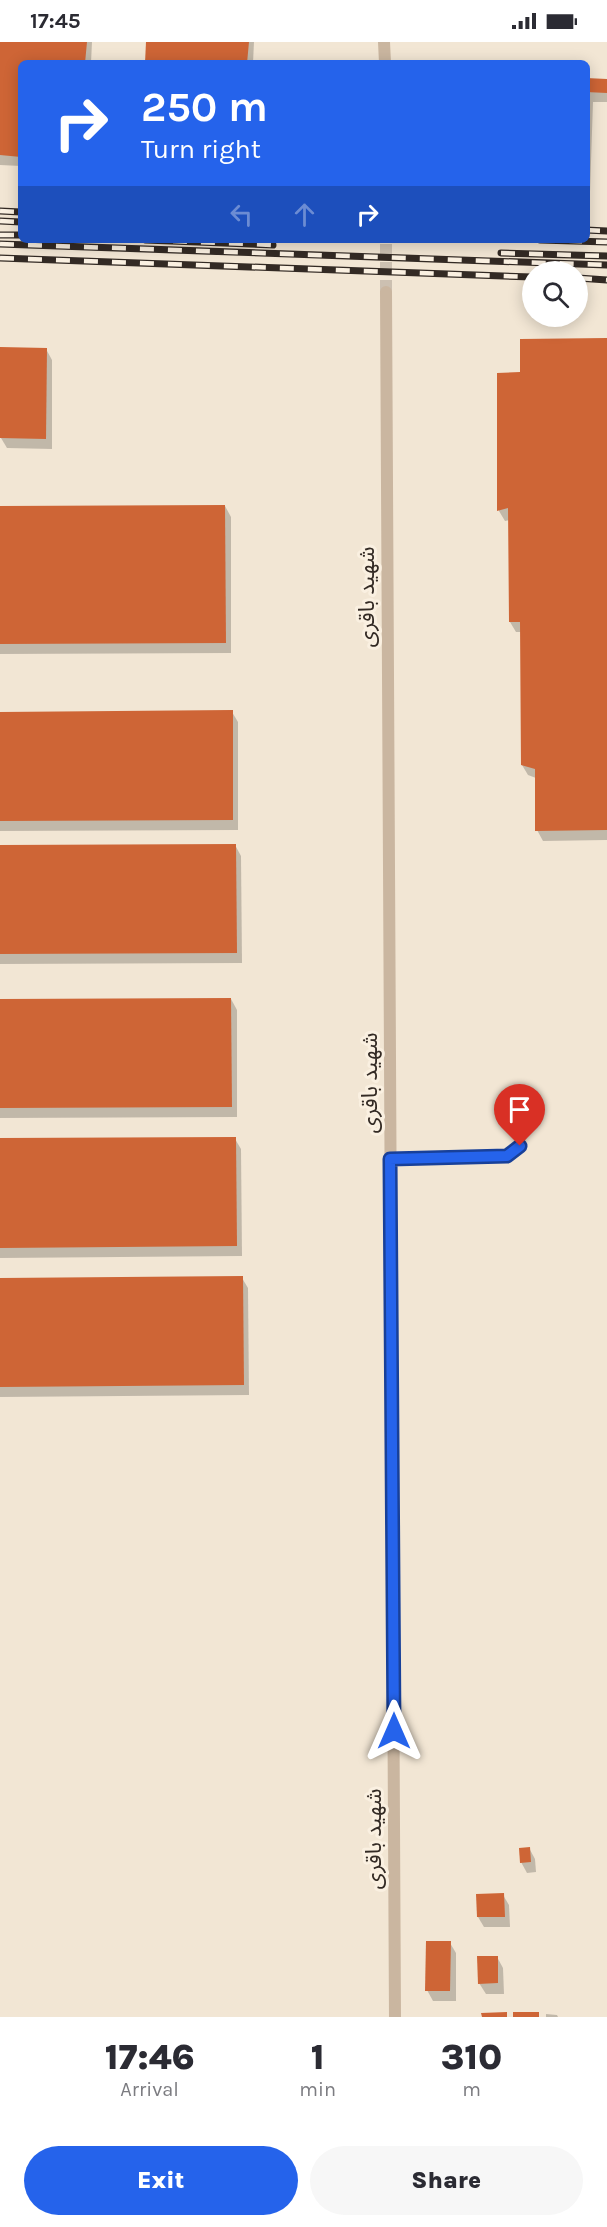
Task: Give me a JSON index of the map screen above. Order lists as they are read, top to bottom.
{
  "streets": {
    "street": ["شهید باقری"]
  },
  "page": {
    "status": "17:45",
    "turn": ["250 m", "Turn right"],
    "eta": [
      "17:46",
      "Arrival",
      "1",
      "min",
      "310",
      "m"
    ],
    "buttons": ["Exit", "Share"]
  }
}
